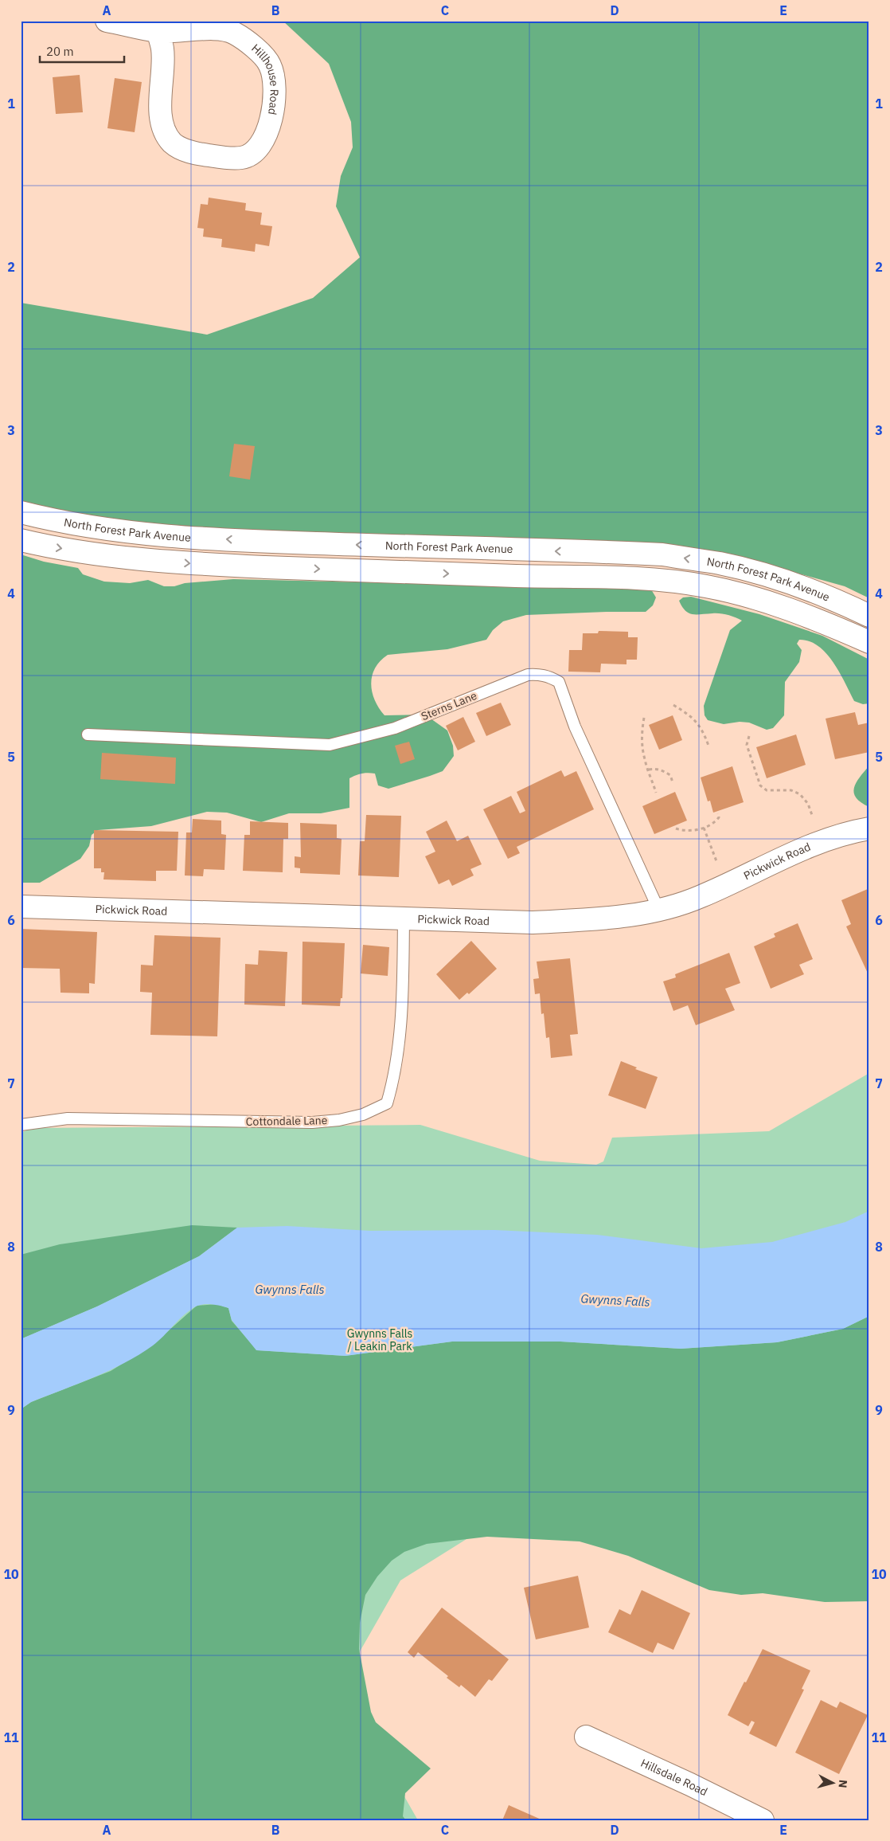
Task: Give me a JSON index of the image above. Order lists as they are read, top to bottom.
{
  "streets": {
    "main road": [
      "Hillhouse Road",
      "North Forest Park Avenue",
      "Pickwick Road",
      "Hillsdale Road"
    ],
    "lane": ["Sterns Lane", "Cottondale Lane"]
  },
  "crossings": [
    ["Sterns Lane", "Pickwick Road"],
    ["Pickwick Road", "Cottondale Lane"]
  ],
  "water": ["Gwynns Falls"],
  "parks": ["Gwynns Falls / Leakin Park"],
  "scale_bar": "20 m",
  "north": "right",
  "grid": {
    "columns": [
      "A",
      "B",
      "C",
      "D",
      "E"
    ],
    "rows": [
      "1",
      "2",
      "3",
      "4",
      "5",
      "6",
      "7",
      "8",
      "9",
      "10",
      "11"
    ]
  }
}
